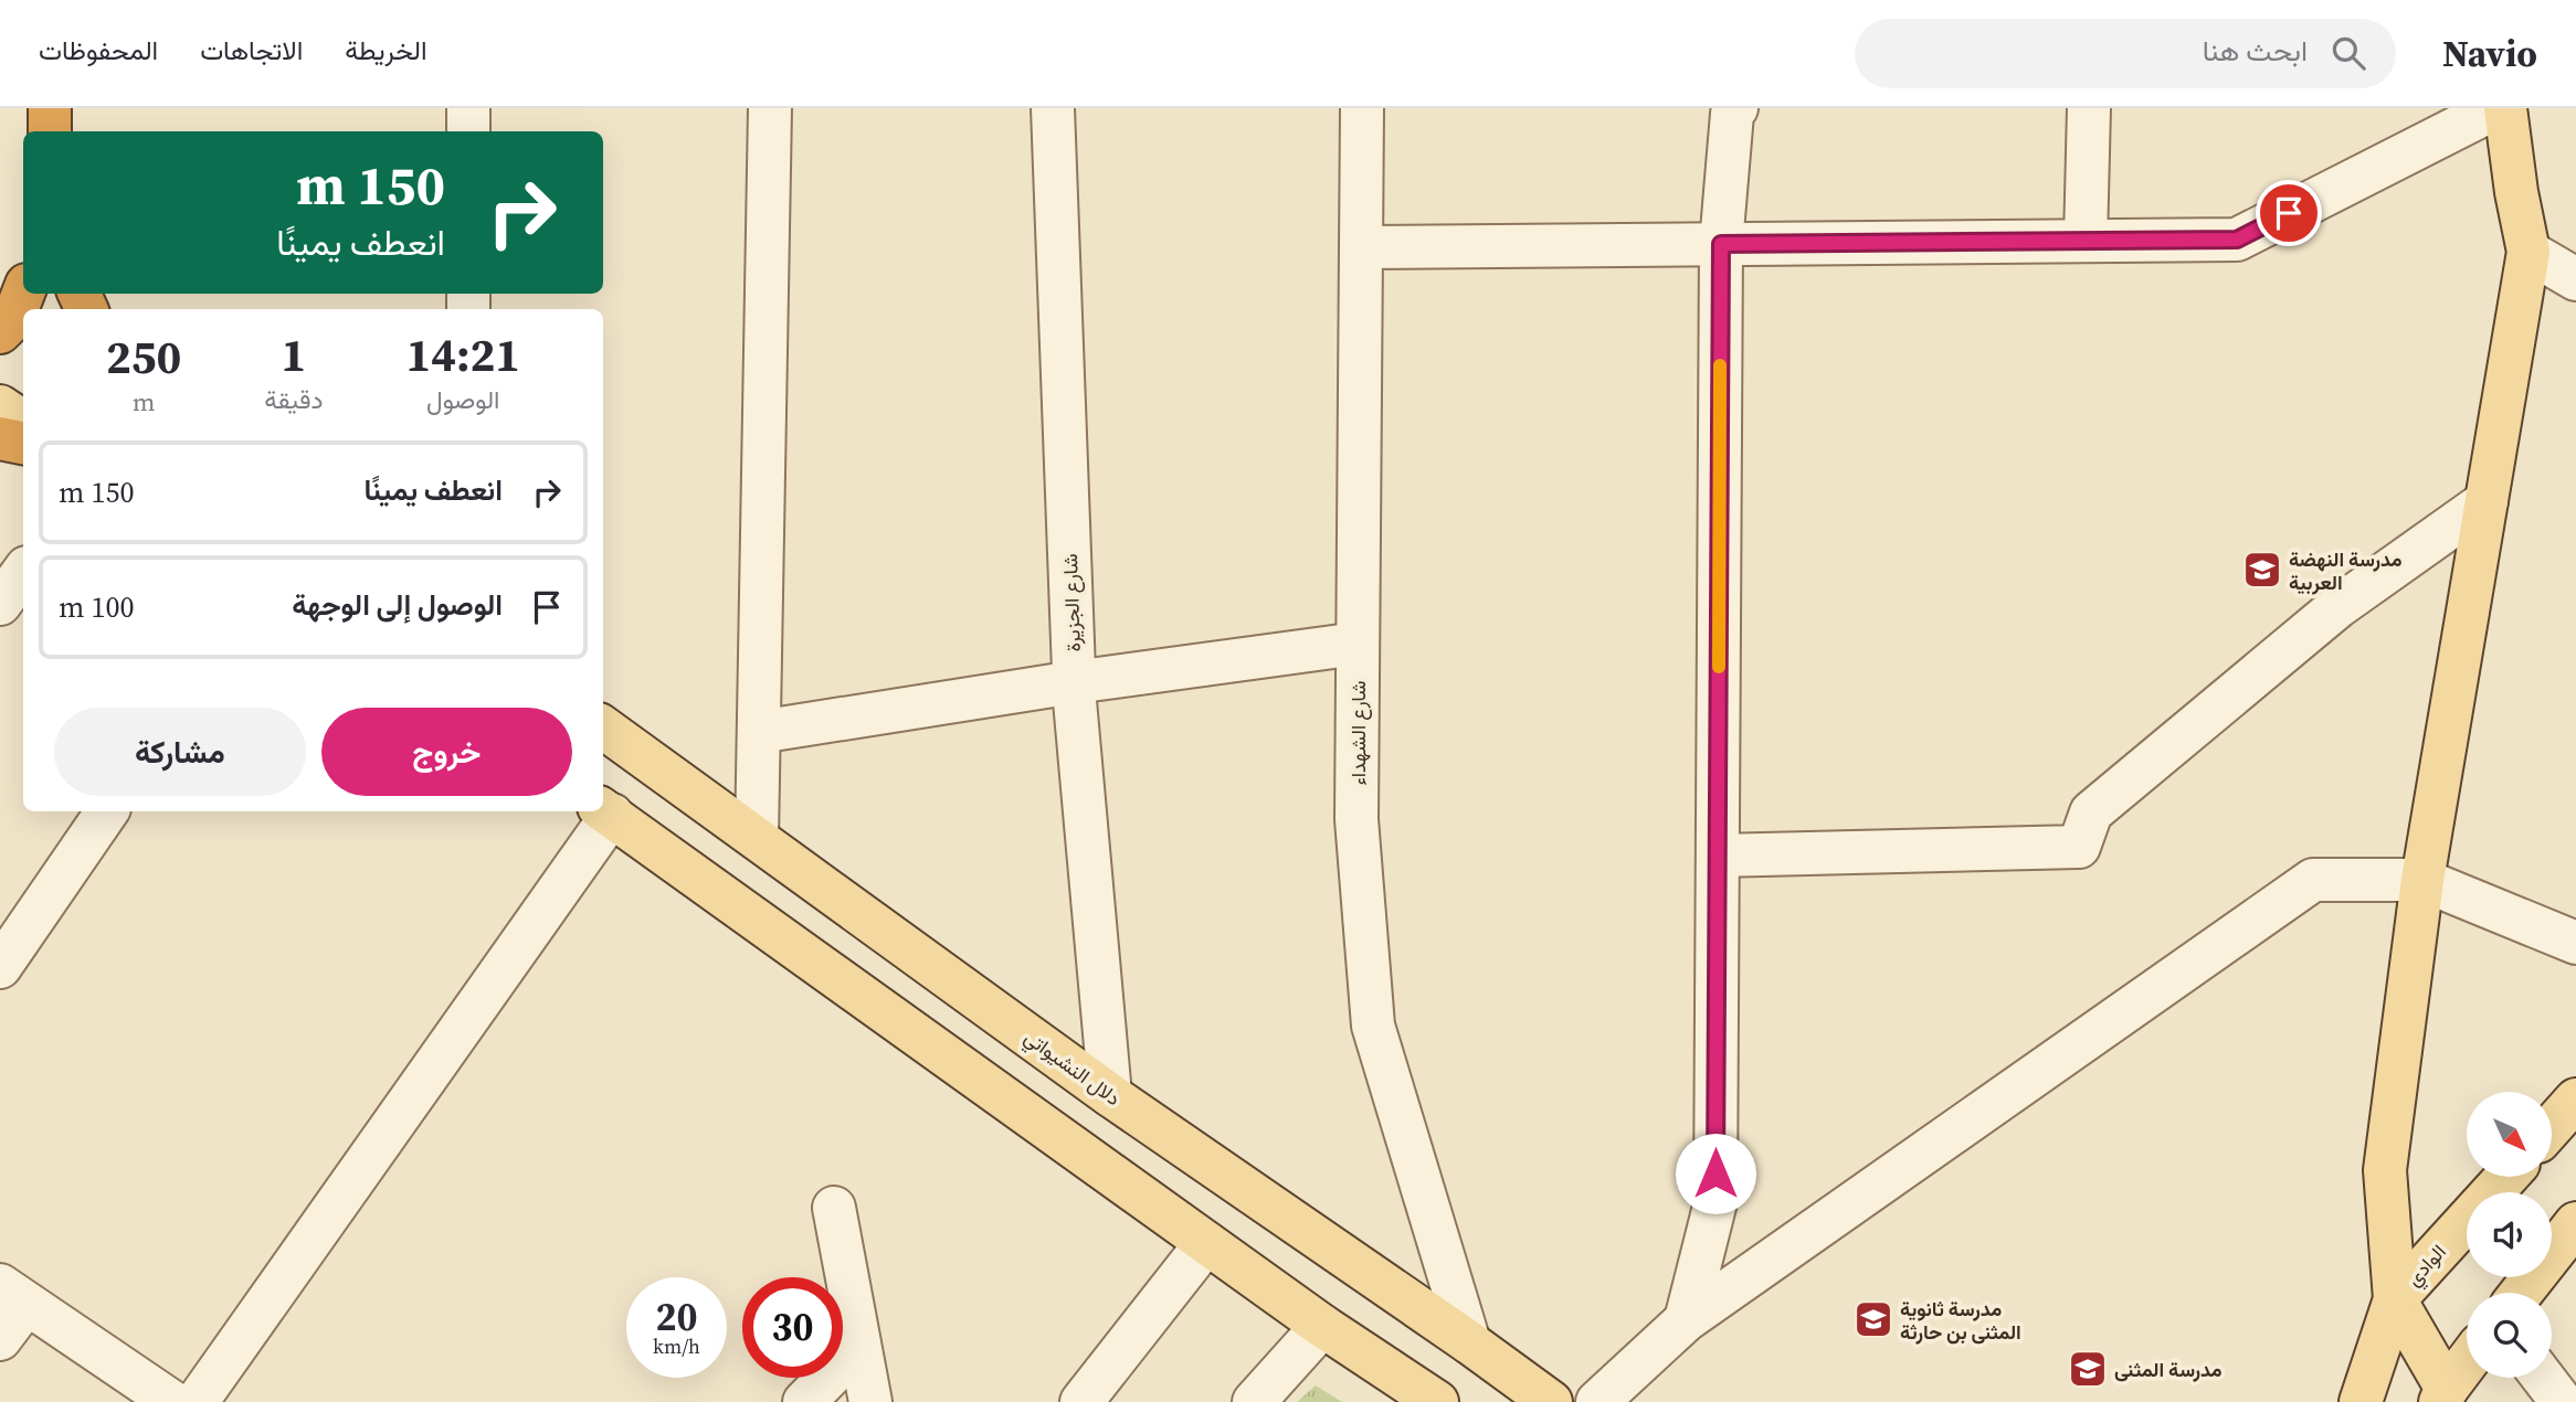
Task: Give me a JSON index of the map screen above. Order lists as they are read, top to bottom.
{
  "streets": {
    "main road": ["دلال النشيواتي", "الوادي"],
    "street": ["شارع الجزيرة", "شارع الشهداء"]
  },
  "crossings": [
    ["شارع الجزيرة", "دلال النشيواتي"],
    ["شارع الشهداء", "دلال النشيواتي"]
  ],
  "places": {
    "school or university": ["مدرسة النهضة العربية", "مدرسة ثانوية المثنى بن حارثة", "مدرسة المثنى"]
  },
  "north": "bottom right",
  "page": {
    "header": "Navio",
    "search": "ابحث هنا",
    "nav": ["الخريطة", "الاتجاهات", "المحفوظات"],
    "turn": ["150 m", "انعطف يمينًا"],
    "eta": [
      "14:21",
      "الوصول",
      "1",
      "دقيقة",
      "250",
      "m"
    ],
    "list": [
      {
        "name": "انعطف يمينًا",
        "value": "150 m"
      },
      {
        "name": "الوصول إلى الوجهة",
        "value": "100 m"
      }
    ],
    "buttons": ["خروج", "مشاركة"],
    "speed": "20 km/h",
    "limit": "30"
  }
}
